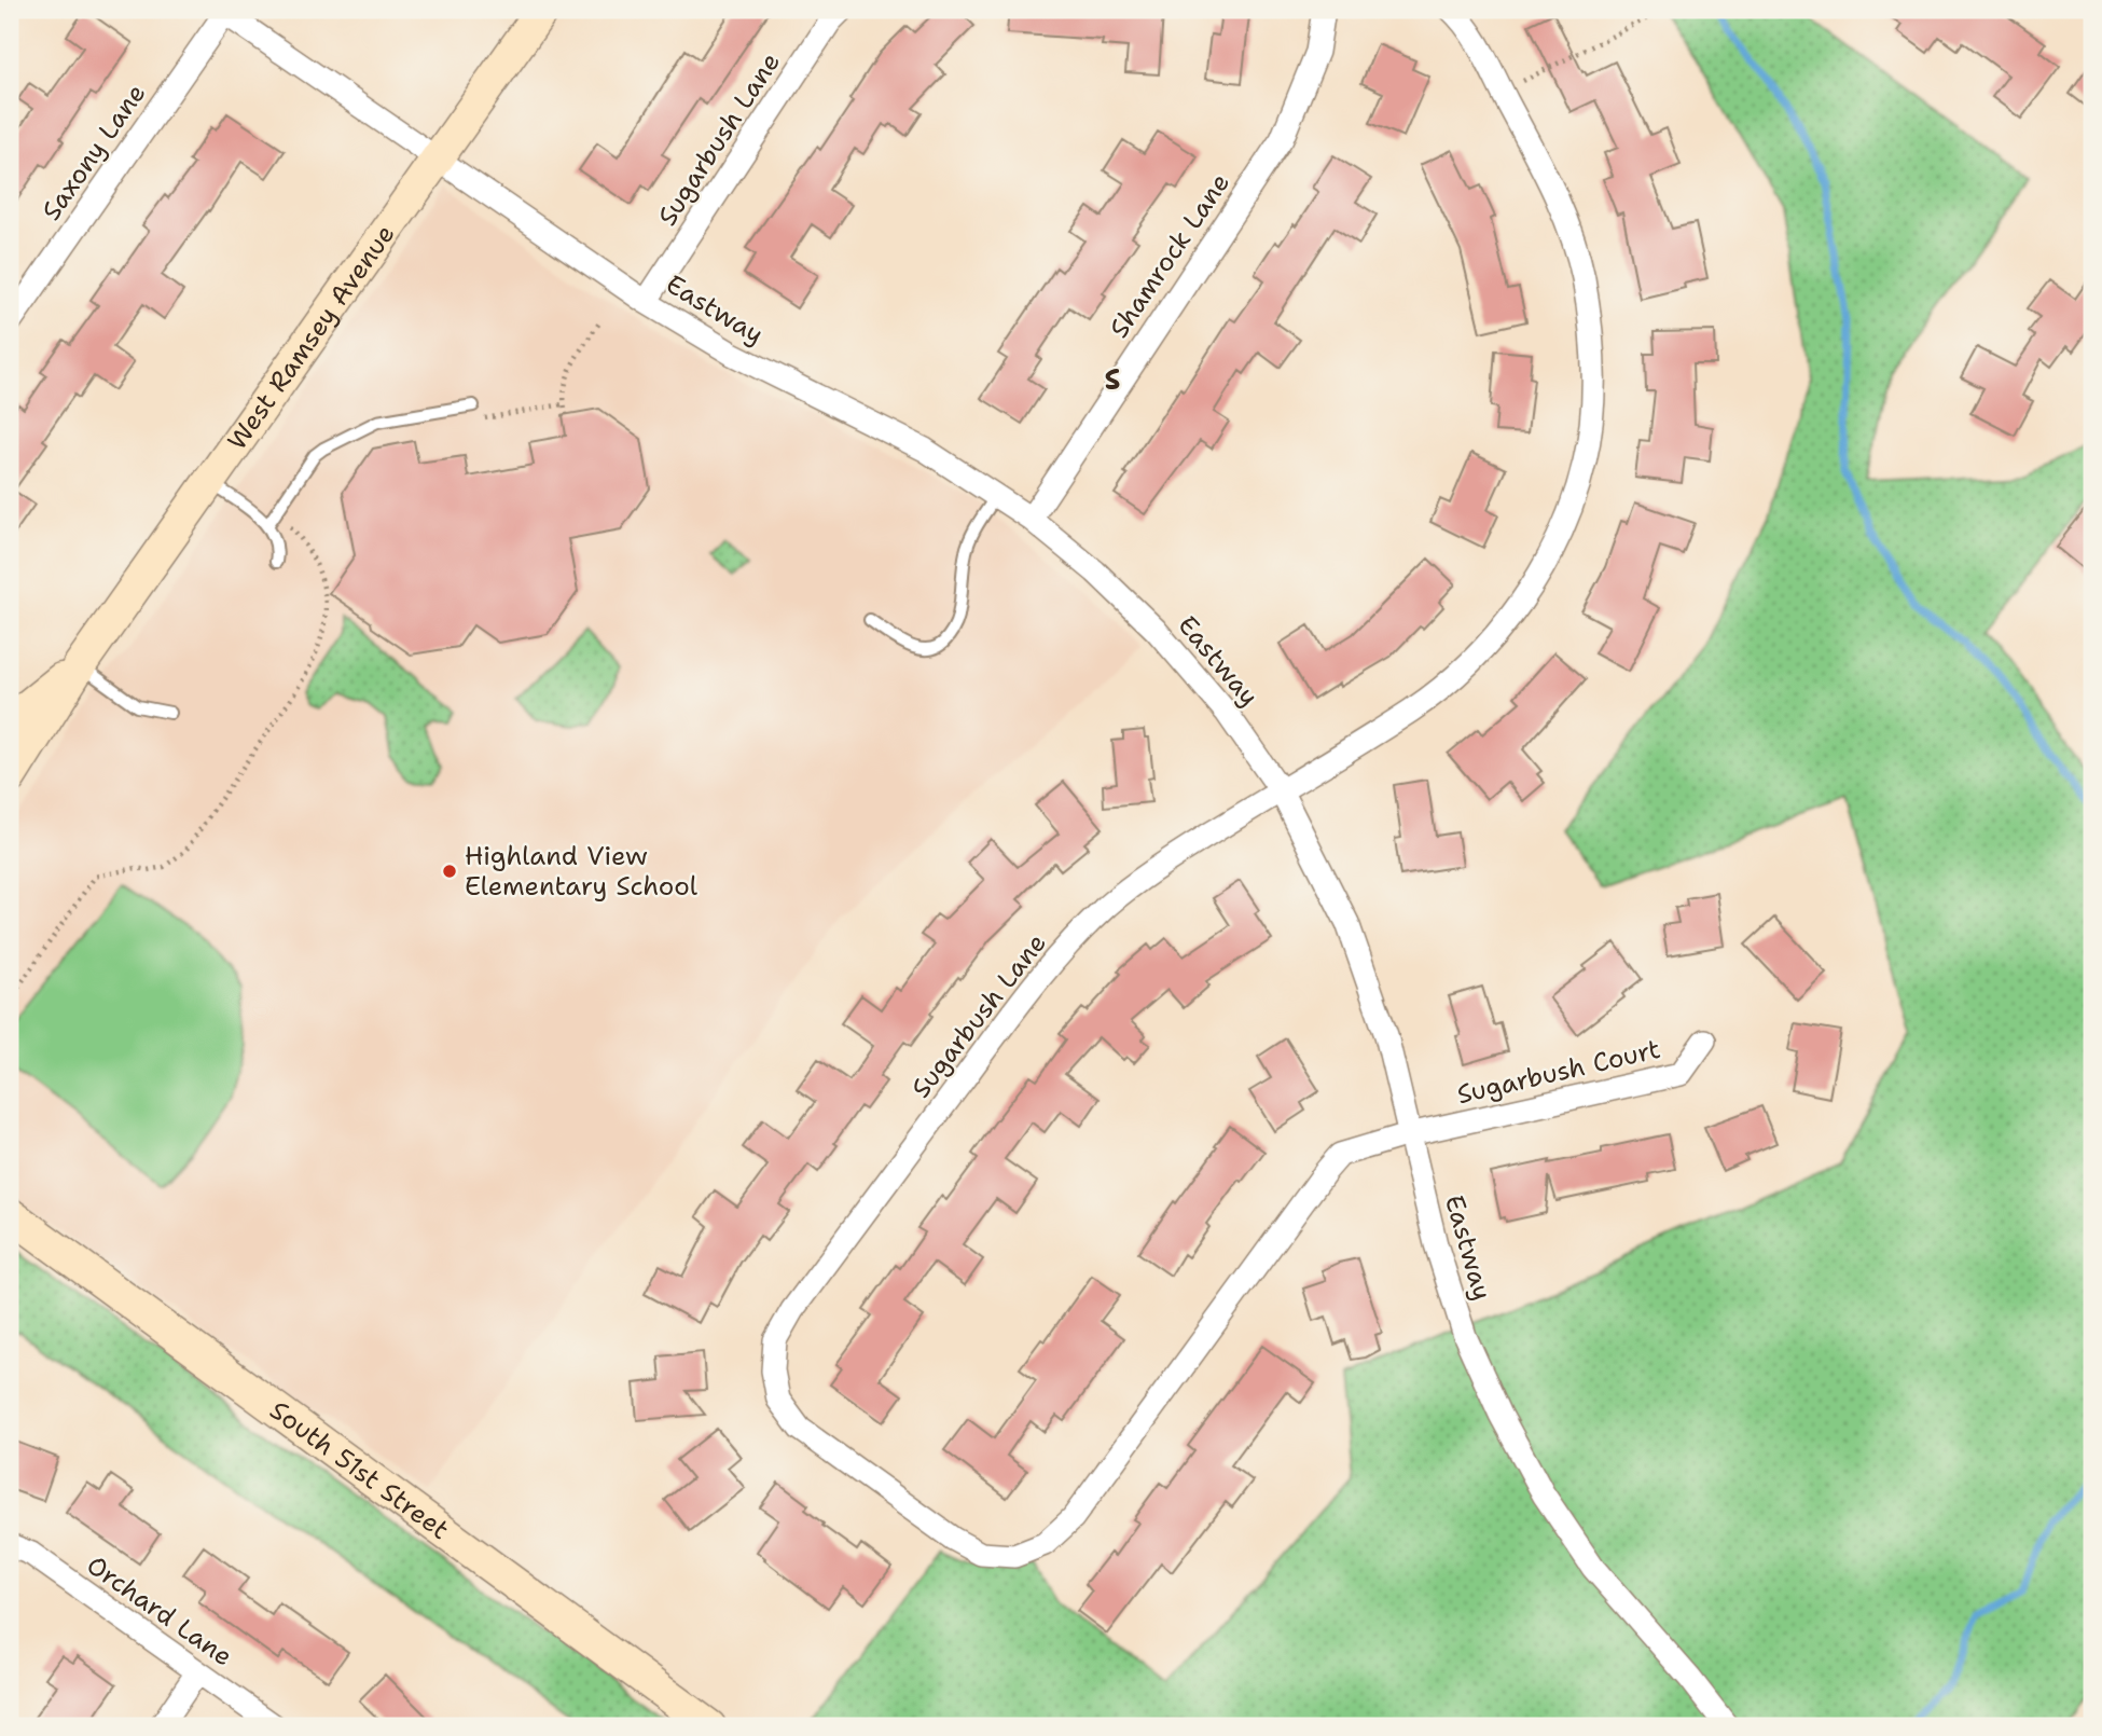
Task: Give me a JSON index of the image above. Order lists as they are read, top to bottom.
{
  "streets": {
    "street": [
      "Sugarbush Lane",
      "Saxony Lane",
      "Shamrock Lane",
      "Eastway",
      "West Ramsey Avenue",
      "Sugarbush Court",
      "South 51st Street",
      "Orchard Lane"
    ]
  },
  "crossings": [
    ["Sugarbush Lane", "Eastway"],
    ["Sugarbush Lane", "Sugarbush Court"],
    ["Saxony Lane", "Eastway"],
    ["Shamrock Lane", "Eastway"],
    ["Eastway", "West Ramsey Avenue"],
    ["Eastway", "Sugarbush Court"]
  ],
  "districts": ["S"],
  "places": ["Highland View Elementary School"]
}
